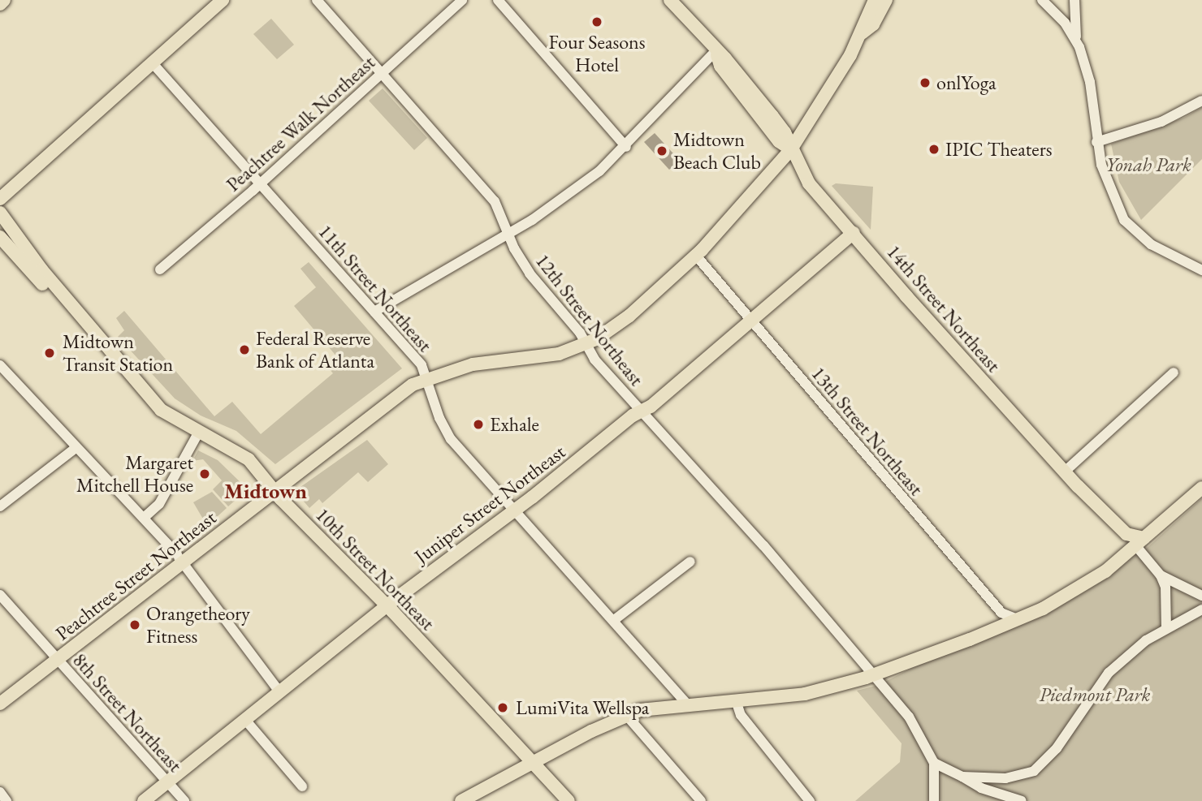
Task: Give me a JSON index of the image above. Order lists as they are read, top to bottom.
{
  "streets": {
    "main road": [
      "14th Street Northeast",
      "Juniper Street Northeast",
      "10th Street Northeast",
      "Peachtree Street Northeast"
    ],
    "street": [
      "Peachtree Walk Northeast",
      "11th Street Northeast",
      "12th Street Northeast",
      "13th Street Northeast",
      "8th Street Northeast"
    ]
  },
  "crossings": [
    ["Peachtree Walk Northeast", "11th Street Northeast"],
    ["Peachtree Walk Northeast", "12th Street Northeast"],
    ["11th Street Northeast", "Juniper Street Northeast"],
    ["11th Street Northeast", "Peachtree Street Northeast"],
    ["14th Street Northeast", "Juniper Street Northeast"],
    ["14th Street Northeast", "Peachtree Street Northeast"],
    ["12th Street Northeast", "Juniper Street Northeast"],
    ["12th Street Northeast", "Peachtree Street Northeast"],
    ["13th Street Northeast", "Juniper Street Northeast"],
    ["13th Street Northeast", "Peachtree Street Northeast"],
    ["Juniper Street Northeast", "10th Street Northeast"],
    ["Juniper Street Northeast", "8th Street Northeast"],
    ["10th Street Northeast", "Peachtree Street Northeast"],
    ["Peachtree Street Northeast", "8th Street Northeast"]
  ],
  "districts": ["Midtown"],
  "parks": ["Yonah Park", "Piedmont Park"],
  "places": [
    "Four Seasons Hotel",
    "onlYoga",
    "IPIC Theaters",
    "Midtown Beach Club",
    "Federal Reserve Bank of Atlanta",
    "Midtown Transit Station",
    "Exhale",
    "Margaret Mitchell House",
    "Orangetheory Fitness",
    "LumiVita Wellspa"
  ]
}
